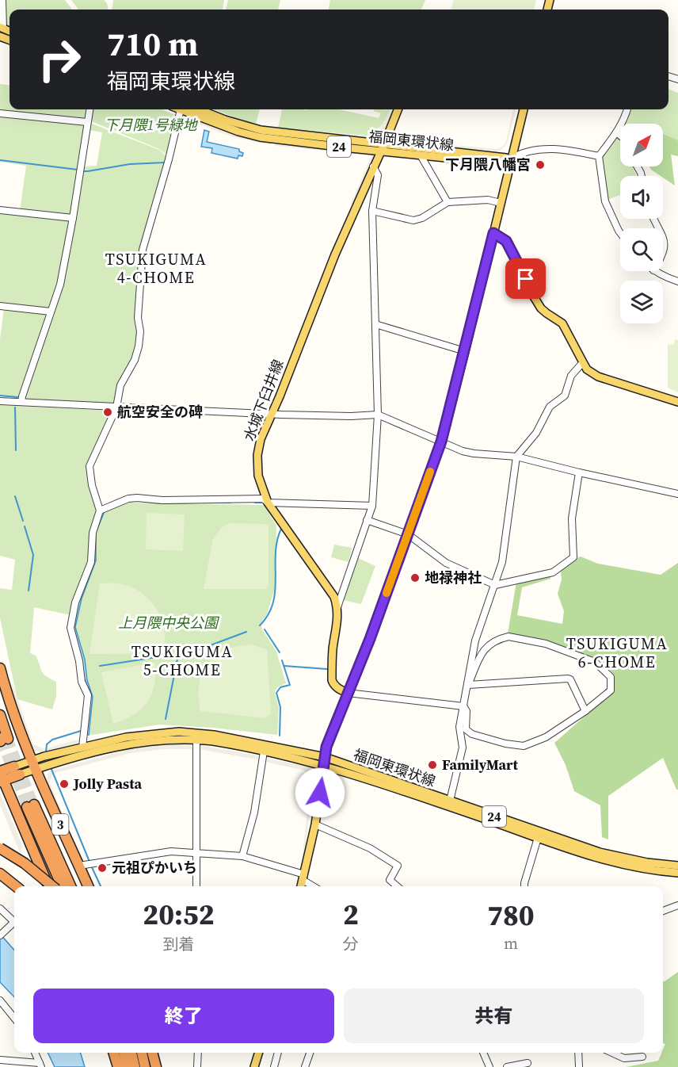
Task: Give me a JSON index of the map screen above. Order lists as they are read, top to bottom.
{
  "streets": {
    "highway": ["3"],
    "main road": ["福岡東環状線", "24", "水城下臼井線"]
  },
  "crossings": [
    ["福岡東環状線", "24"],
    ["福岡東環状線", "水城下臼井線"],
    ["福岡東環状線", "3"],
    ["24", "水城下臼井線"]
  ],
  "districts": ["TSUKIGUMA 4-CHOME", "TSUKIGUMA 6-CHOME", "TSUKIGUMA 5-CHOME"],
  "parks": ["下月隈1号緑地", "上月隈中央公園"],
  "places": [
    "下月隈八幡宮",
    "航空安全の碑",
    "地禄神社",
    "FamilyMart",
    "Jolly Pasta",
    "元祖ぴかいち"
  ],
  "north": "top right",
  "page": {
    "turn": ["710 m", "福岡東環状線"],
    "eta": [
      "20:52",
      "到着",
      "2",
      "分",
      "780",
      "m"
    ],
    "buttons": ["終了", "共有"]
  }
}
